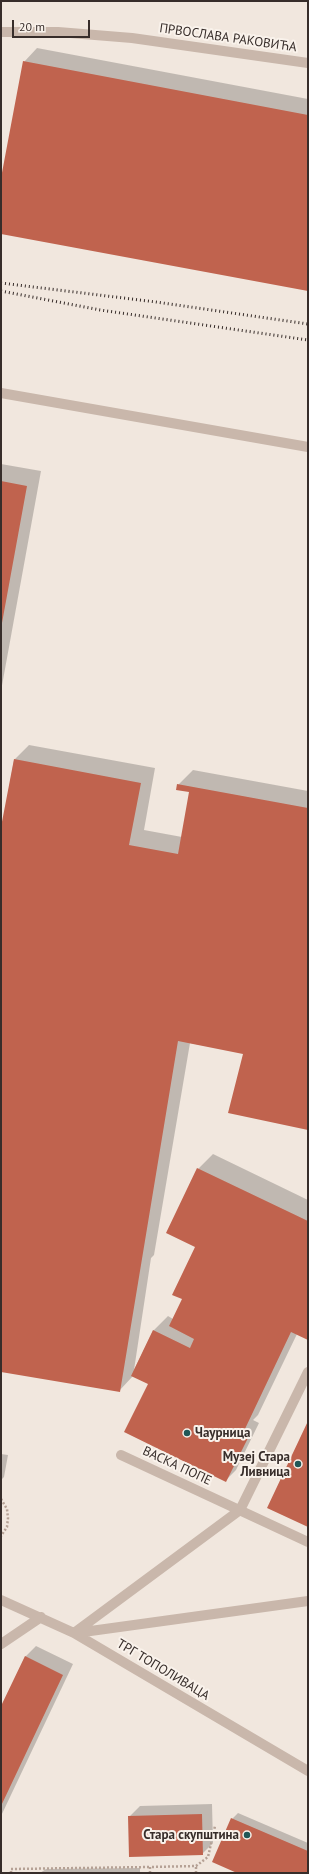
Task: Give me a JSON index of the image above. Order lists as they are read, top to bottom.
{
  "streets": {
    "lane": ["ПРВОСЛАВА РАКОВИЋА", "ВАСКА ПОПЕ", "ТРГ ТОПОЛИВАЦА"]
  },
  "places": ["Чаурница", "Музеј Стара Ливница", "Стара скупштина"],
  "scale_bar": "20 m"
}
